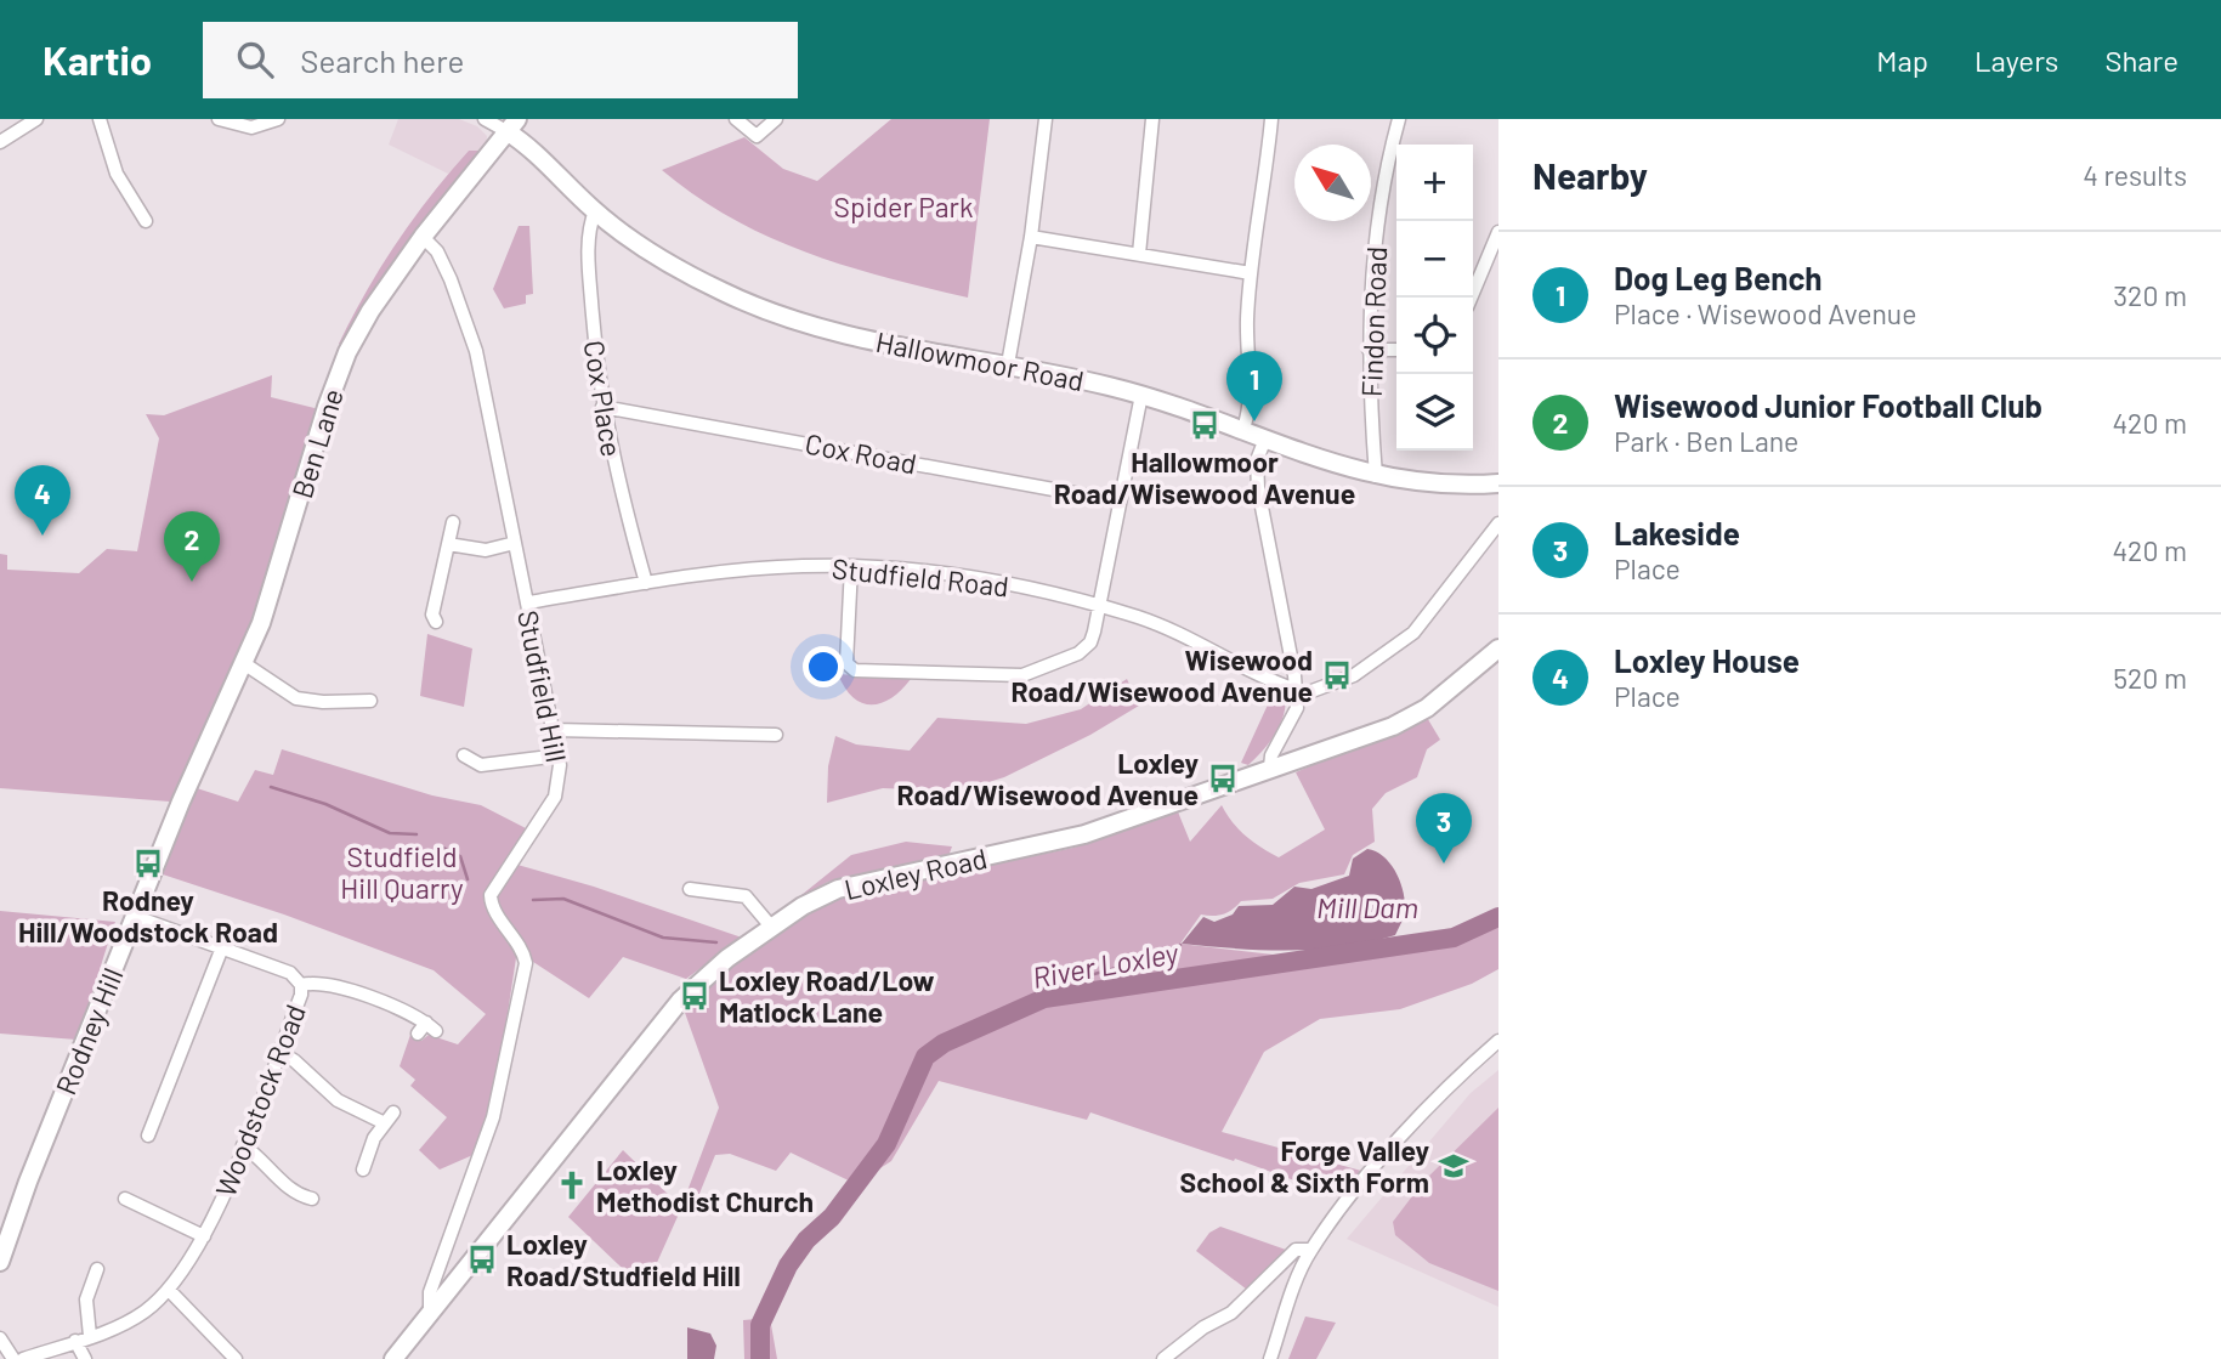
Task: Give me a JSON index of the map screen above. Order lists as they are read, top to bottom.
{
  "streets": {
    "street": [
      "Findon Road",
      "Hallowmoor Road",
      "Cox Place",
      "Ben Lane",
      "Cox Road",
      "Studfield Road",
      "Studfield Hill",
      "Loxley Road",
      "Rodney Hill",
      "Woodstock Road"
    ]
  },
  "crossings": [
    ["Findon Road", "Hallowmoor Road"],
    ["Hallowmoor Road", "Cox Place"],
    ["Hallowmoor Road", "Ben Lane"],
    ["Cox Place", "Cox Road"],
    ["Cox Place", "Studfield Road"],
    ["Ben Lane", "Studfield Hill"],
    ["Ben Lane", "Rodney Hill"],
    ["Studfield Road", "Studfield Hill"],
    ["Studfield Hill", "Loxley Road"],
    ["Rodney Hill", "Woodstock Road"]
  ],
  "water": ["Mill Dam", "River Loxley"],
  "parks": ["Spider Park", "Studfield Hill Quarry"],
  "places": {
    "bus stop": [
      "Hallowmoor Road/Wisewood Avenue",
      "Wisewood Road/Wisewood Avenue",
      "Loxley Road/Wisewood Avenue",
      "Rodney Hill/Woodstock Road",
      "Loxley Road/Low Matlock Lane",
      "Loxley Road/Studfield Hill"
    ],
    "school or university": ["Forge Valley School & Sixth Form"],
    "church": ["Loxley Methodist Church"]
  },
  "north": "top left",
  "page": {
    "header": "Kartio",
    "search": "Search here",
    "nav": ["Map", "Layers", "Share"],
    "heading": ["Nearby", "4 results"],
    "map_buttons": ["+", "−"],
    "list": [
      {
        "mark": "1",
        "name": "Dog Leg Bench",
        "note": "Place · Wisewood Avenue",
        "value": "320 m"
      },
      {
        "mark": "2",
        "name": "Wisewood Junior Football Club",
        "note": "Park · Ben Lane",
        "value": "420 m"
      },
      {
        "mark": "3",
        "name": "Lakeside",
        "note": "Place",
        "value": "420 m"
      },
      {
        "mark": "4",
        "name": "Loxley House",
        "note": "Place",
        "value": "520 m"
      }
    ],
    "pins": [
      "1",
      "4",
      "2",
      "3"
    ]
  }
}
